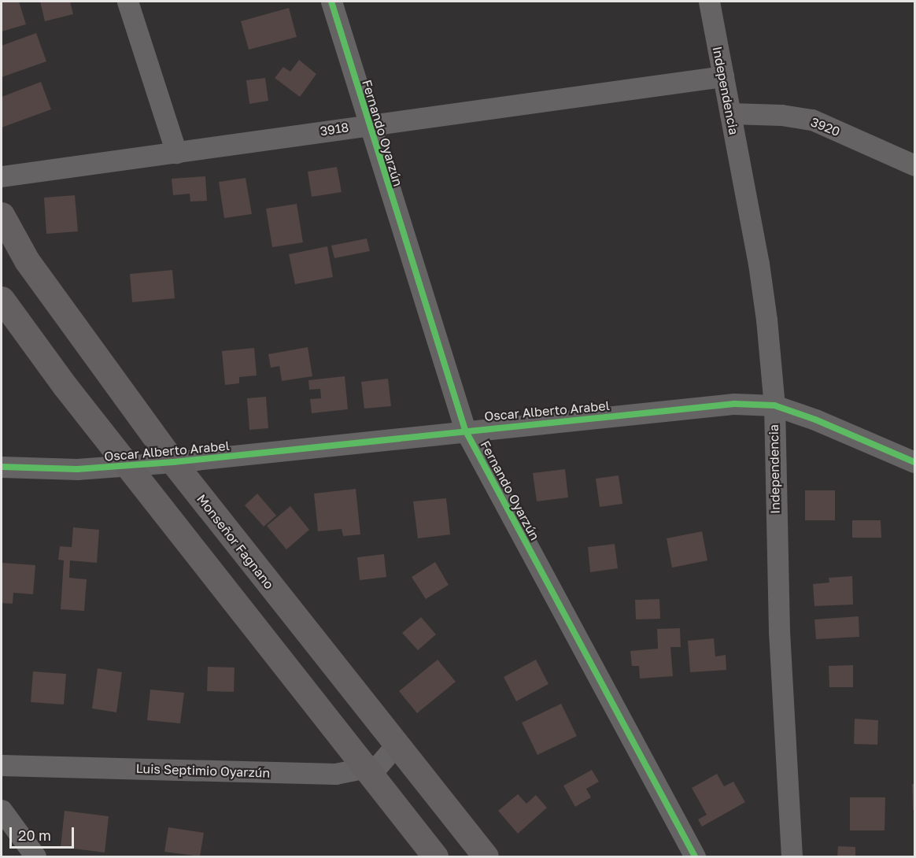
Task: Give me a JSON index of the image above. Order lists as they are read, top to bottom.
{
  "streets": {
    "street": [
      "Independencia",
      "3920",
      "3918",
      "Fernando Oyarzún",
      "Oscar Alberto Arabel",
      "Monseñor Fagnano",
      "Luis Septimio Oyarzún"
    ]
  },
  "crossings": [
    ["Independencia", "3920"],
    ["Independencia", "3918"],
    ["Independencia", "Oscar Alberto Arabel"],
    ["3918", "Fernando Oyarzún"],
    ["Fernando Oyarzún", "Oscar Alberto Arabel"],
    ["Oscar Alberto Arabel", "Monseñor Fagnano"],
    ["Monseñor Fagnano", "Luis Septimio Oyarzún"]
  ],
  "scale_bar": "20 m"
}
